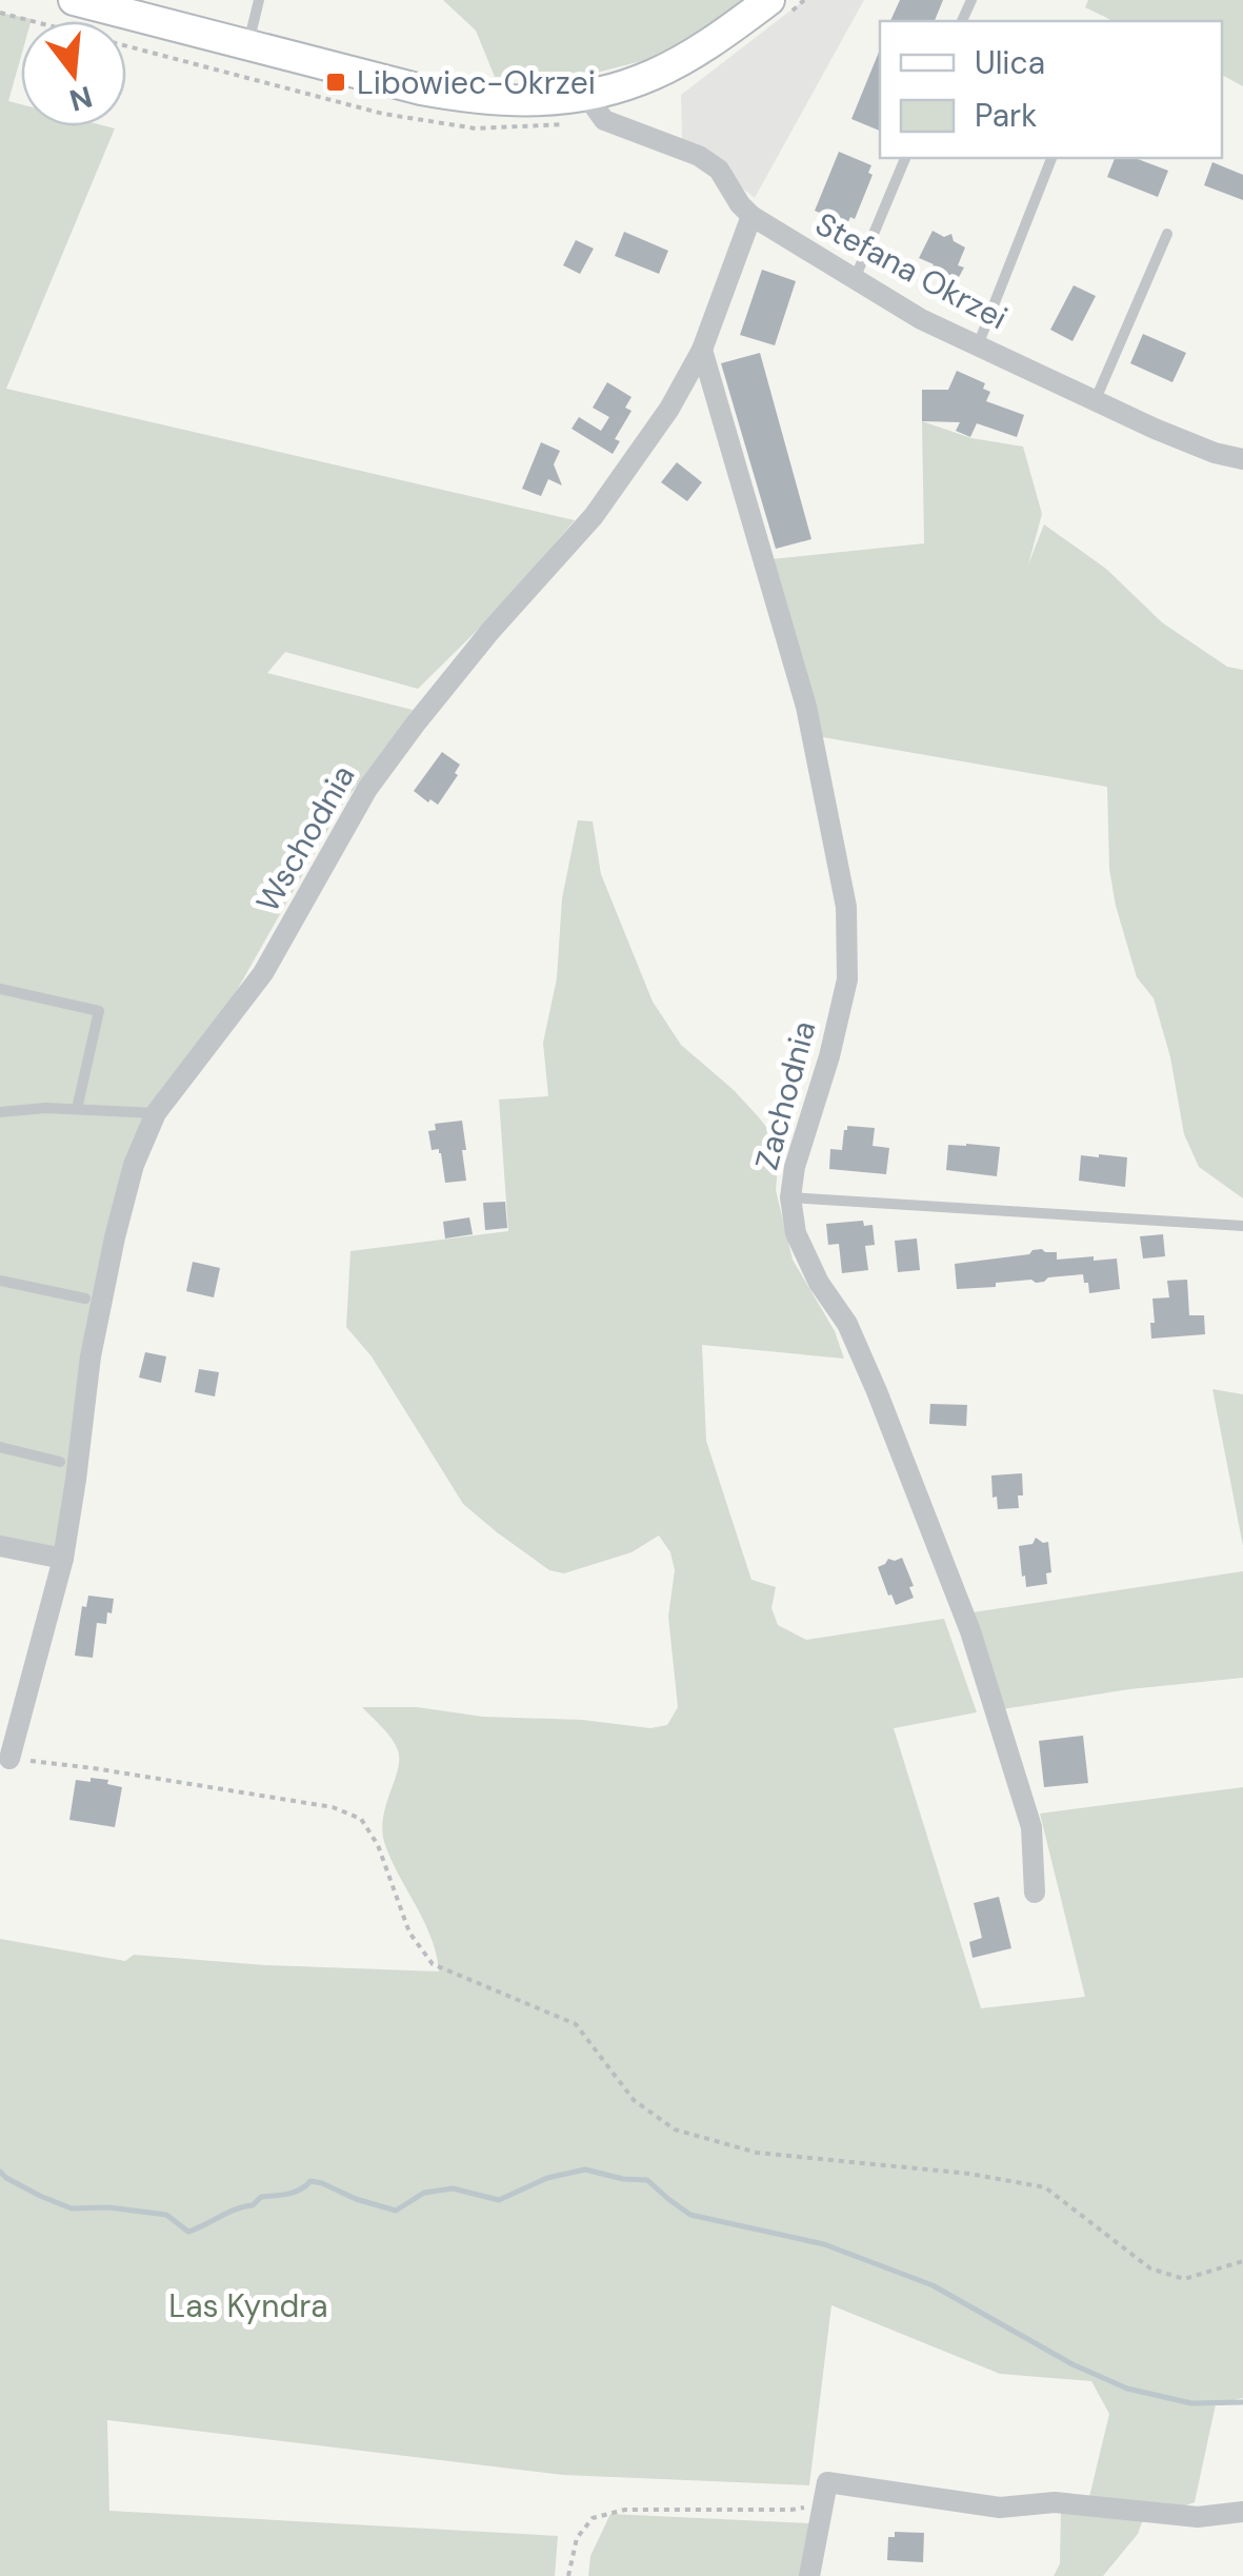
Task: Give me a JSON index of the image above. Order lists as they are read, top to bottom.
{
  "streets": {
    "street": ["Stefana Okrzei", "Wschodnia", "Zachodnia"]
  },
  "crossings": [
    ["Stefana Okrzei", "Wschodnia"],
    ["Wschodnia", "Zachodnia"]
  ],
  "parks": ["Las Kyndra"],
  "places": {
    "transit": ["Libowiec-Okrzei"]
  },
  "legend": ["Ulica", "Park"],
  "north": "bottom"
}
